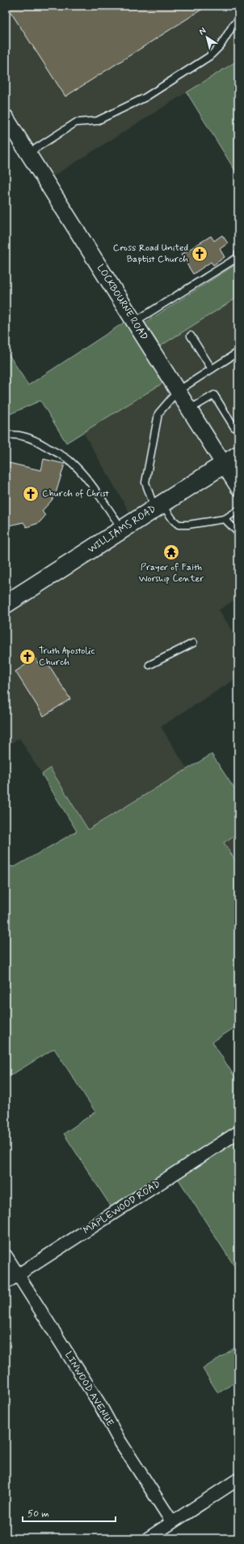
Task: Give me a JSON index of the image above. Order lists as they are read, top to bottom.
{
  "streets": {
    "main road": ["WILLIAMS ROAD"],
    "street": ["LOCKBOURNE ROAD", "MAPLEWOOD ROAD", "LINWOOD AVENUE"]
  },
  "crossings": [
    ["LOCKBOURNE ROAD", "WILLIAMS ROAD"],
    ["MAPLEWOOD ROAD", "LINWOOD AVENUE"]
  ],
  "places": {
    "church": ["Cross Road United Baptist Church", "Church of Christ", "Truth Apostolic Church"],
    "temple": ["Prayer of Faith Worship Center"]
  },
  "scale_bar": "50 m",
  "north": "top left"
}
